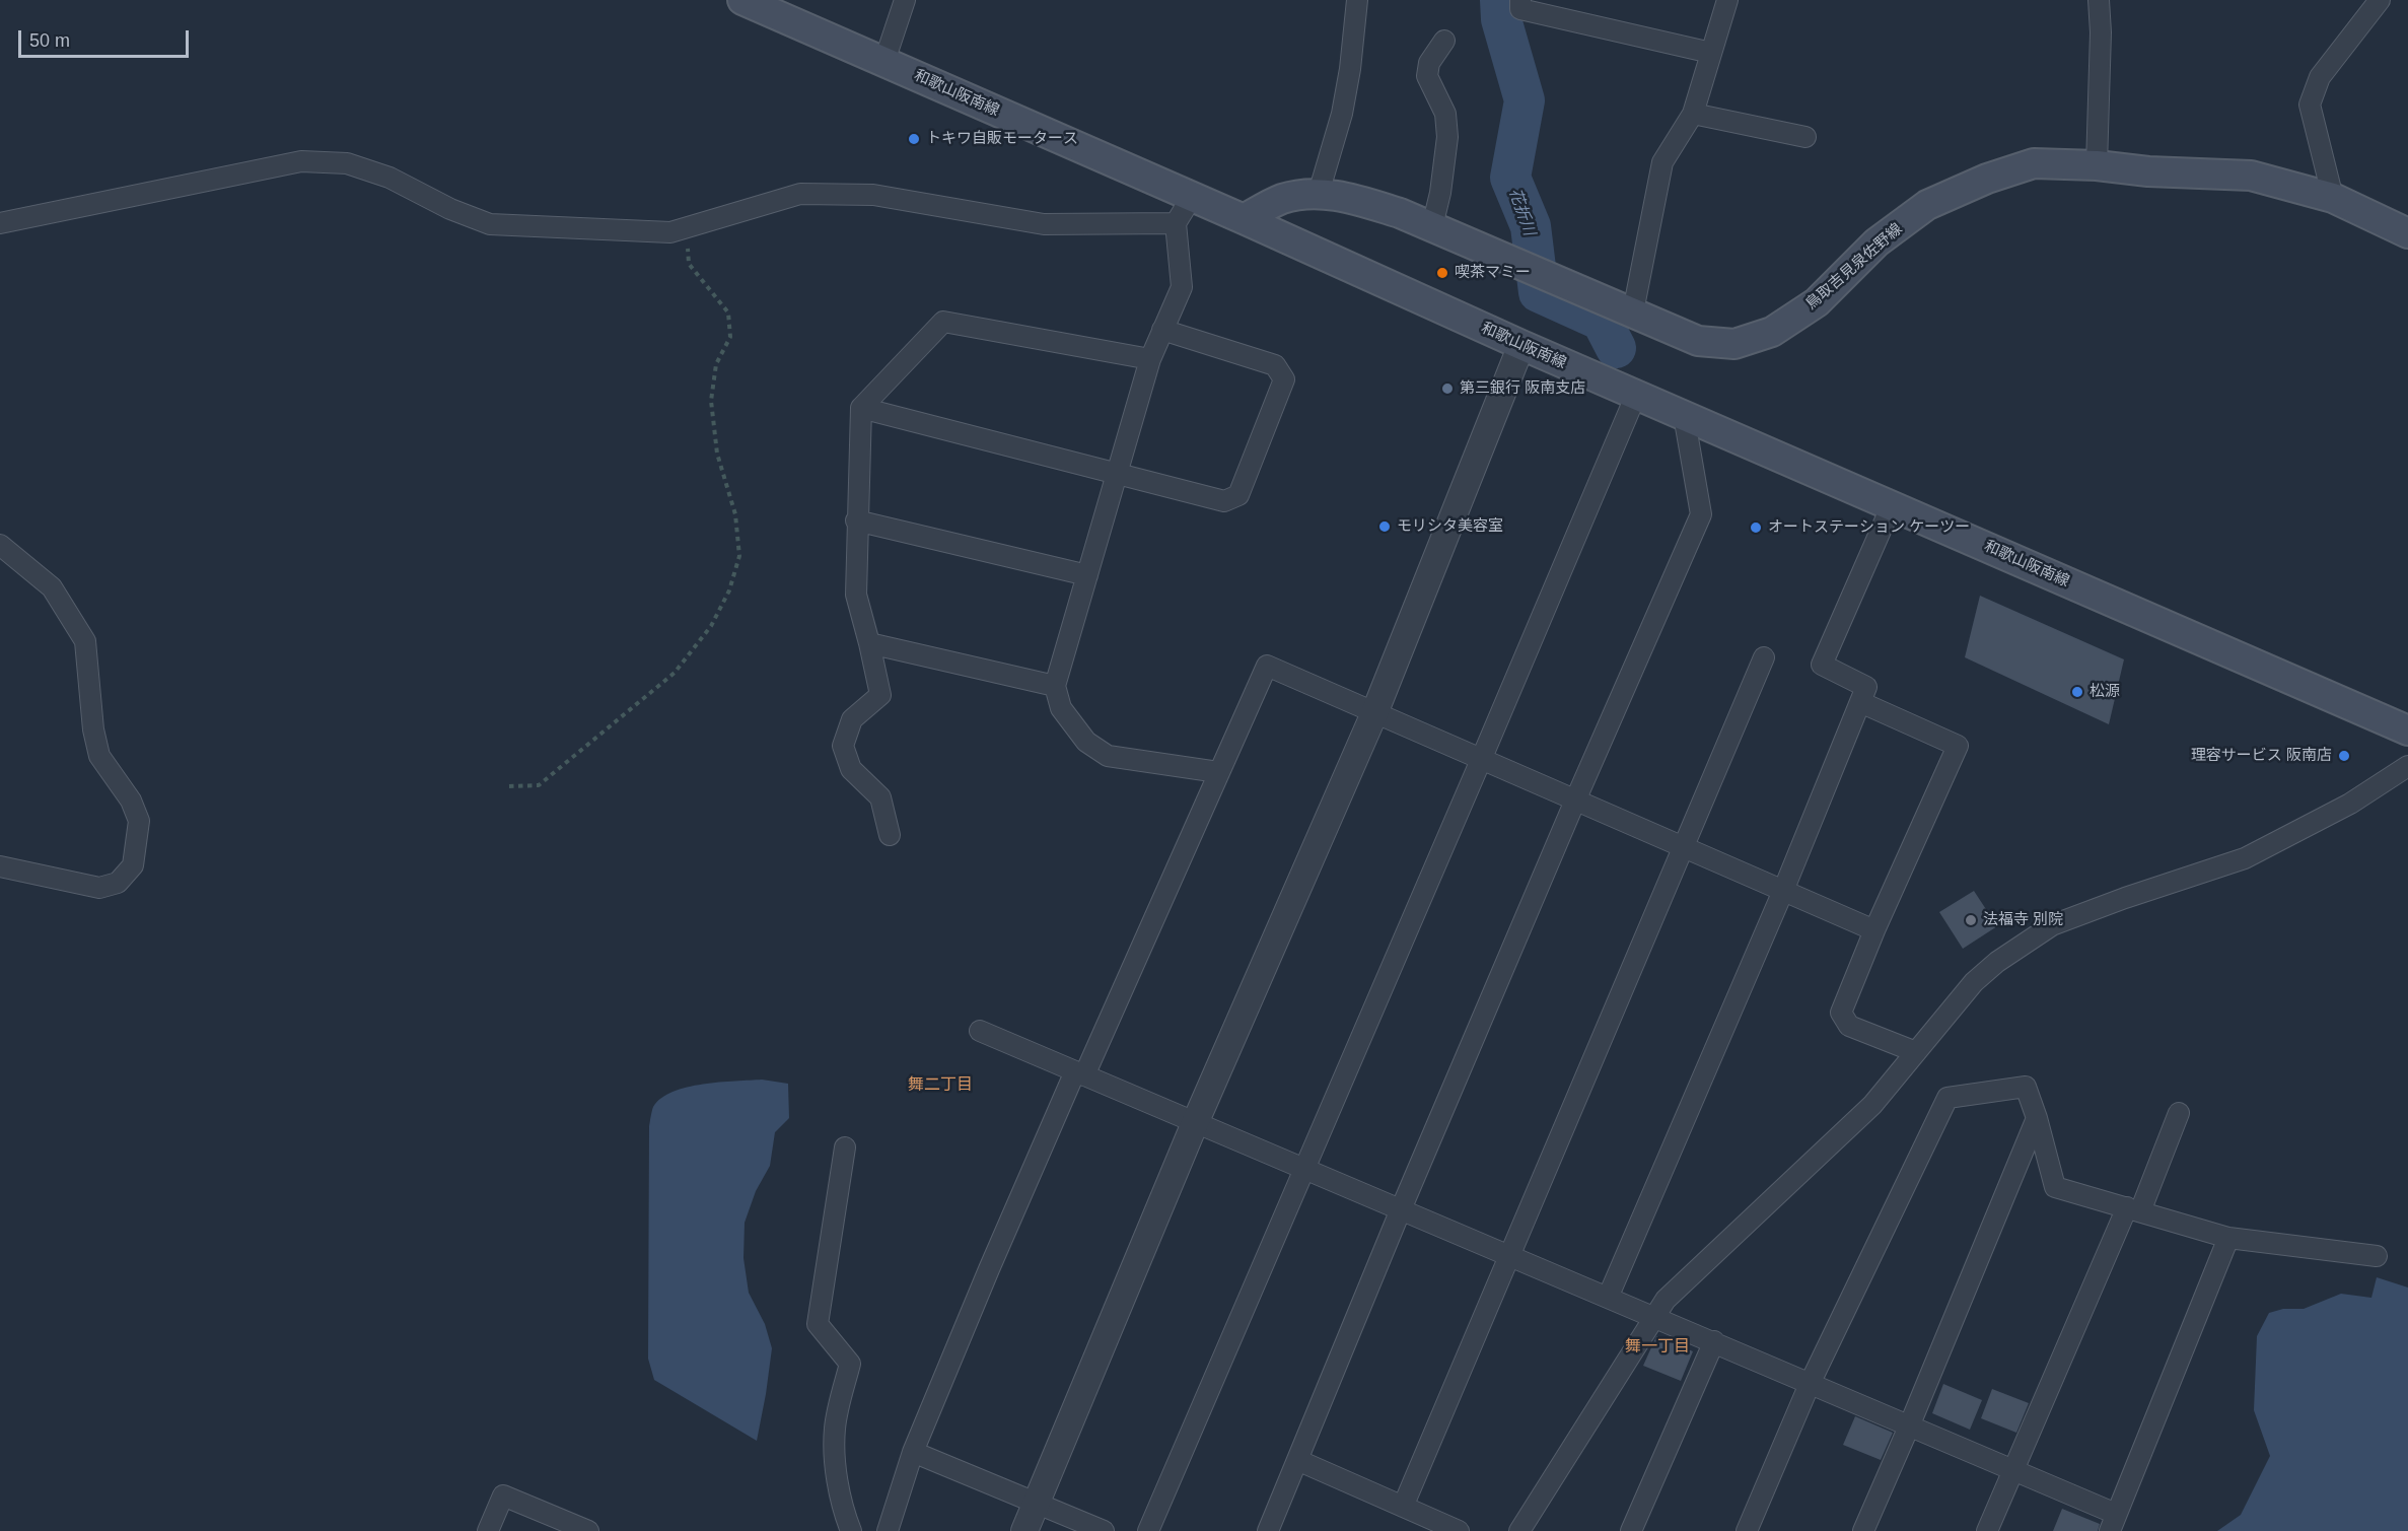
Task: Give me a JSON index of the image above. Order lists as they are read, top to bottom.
{
  "streets": {
    "main road": ["和歌山阪南線", "鳥取吉見泉佐野線"]
  },
  "crossings": [
    ["和歌山阪南線", "鳥取吉見泉佐野線"]
  ],
  "districts": ["舞二丁目", "舞一丁目"],
  "water": ["花折川"],
  "places": [
    "トキワ自販モータース",
    "喫茶マミー",
    "第三銀行 阪南支店",
    "モリシタ美容室",
    "オートステーション ケーツー",
    "松源",
    "理容サービス 阪南店",
    "法福寺 別院"
  ],
  "scale_bar": "50 m"
}
